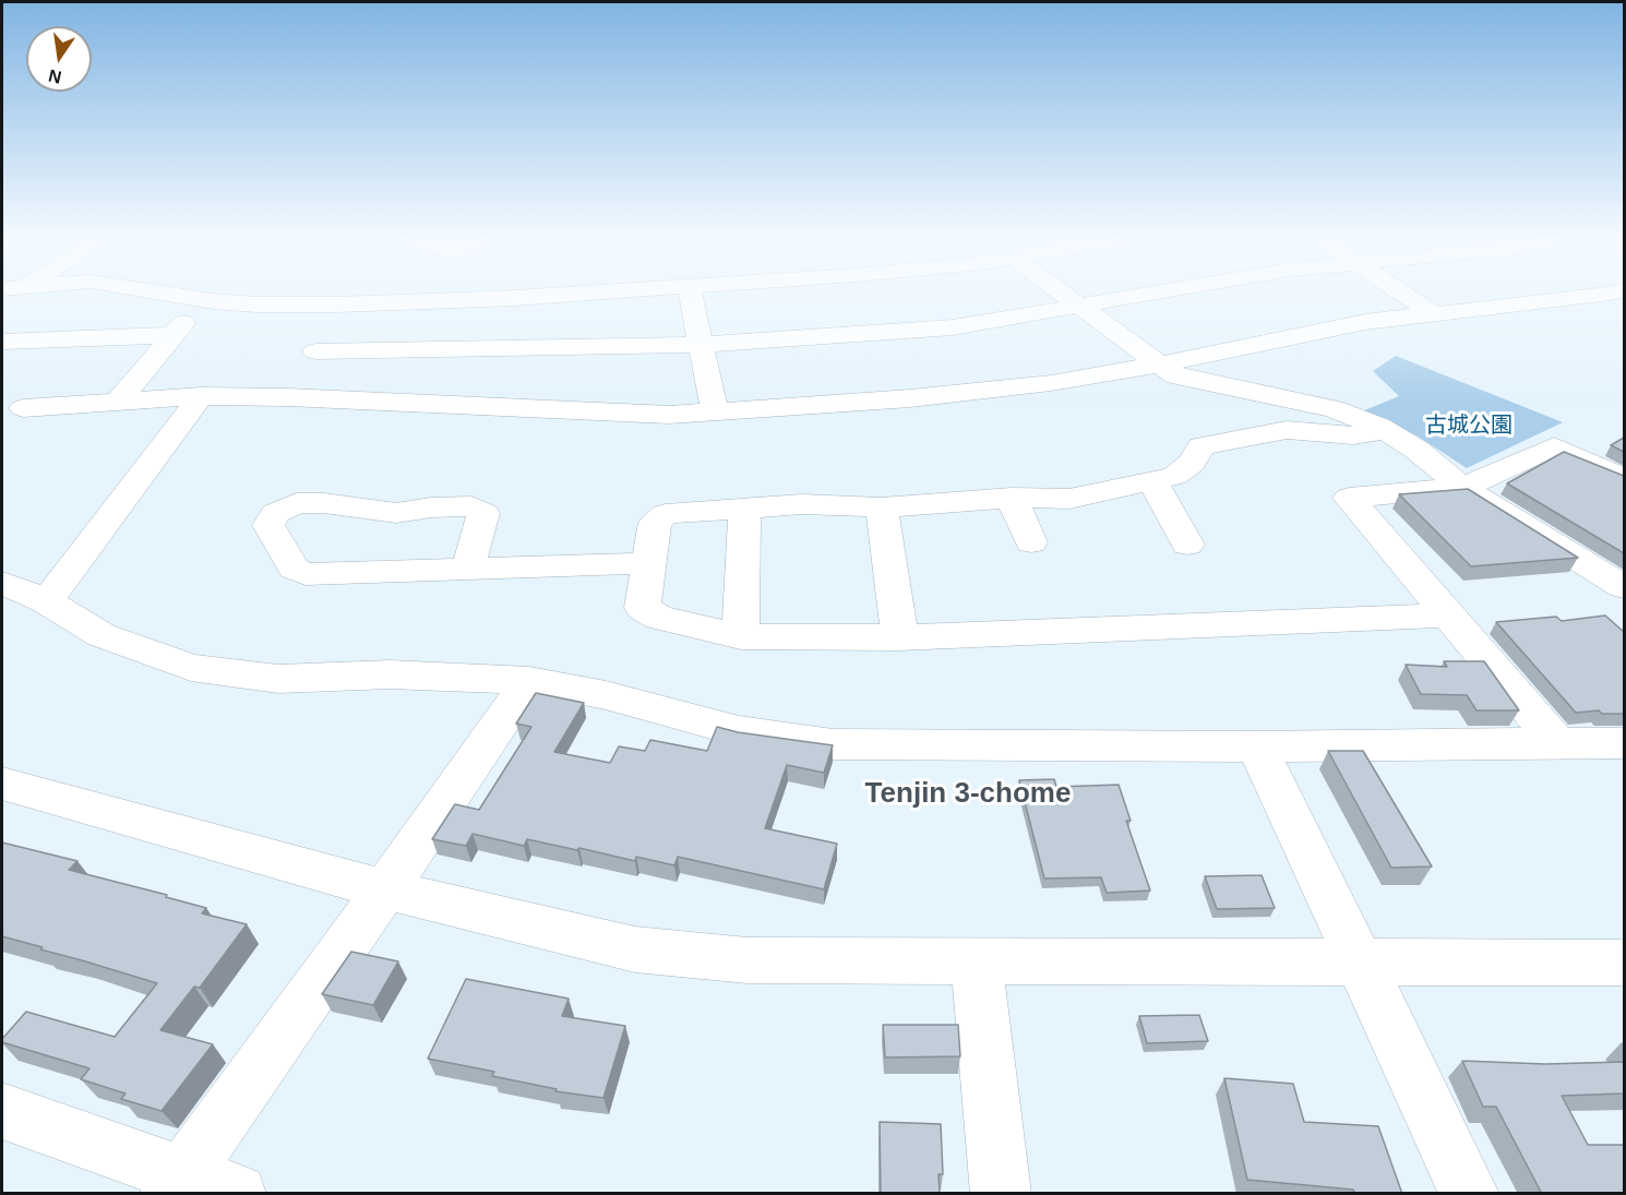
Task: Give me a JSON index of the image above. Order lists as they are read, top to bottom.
{
  "districts": ["Tenjin 3-chome"],
  "parks": ["古城公園"],
  "north": "bottom"
}
